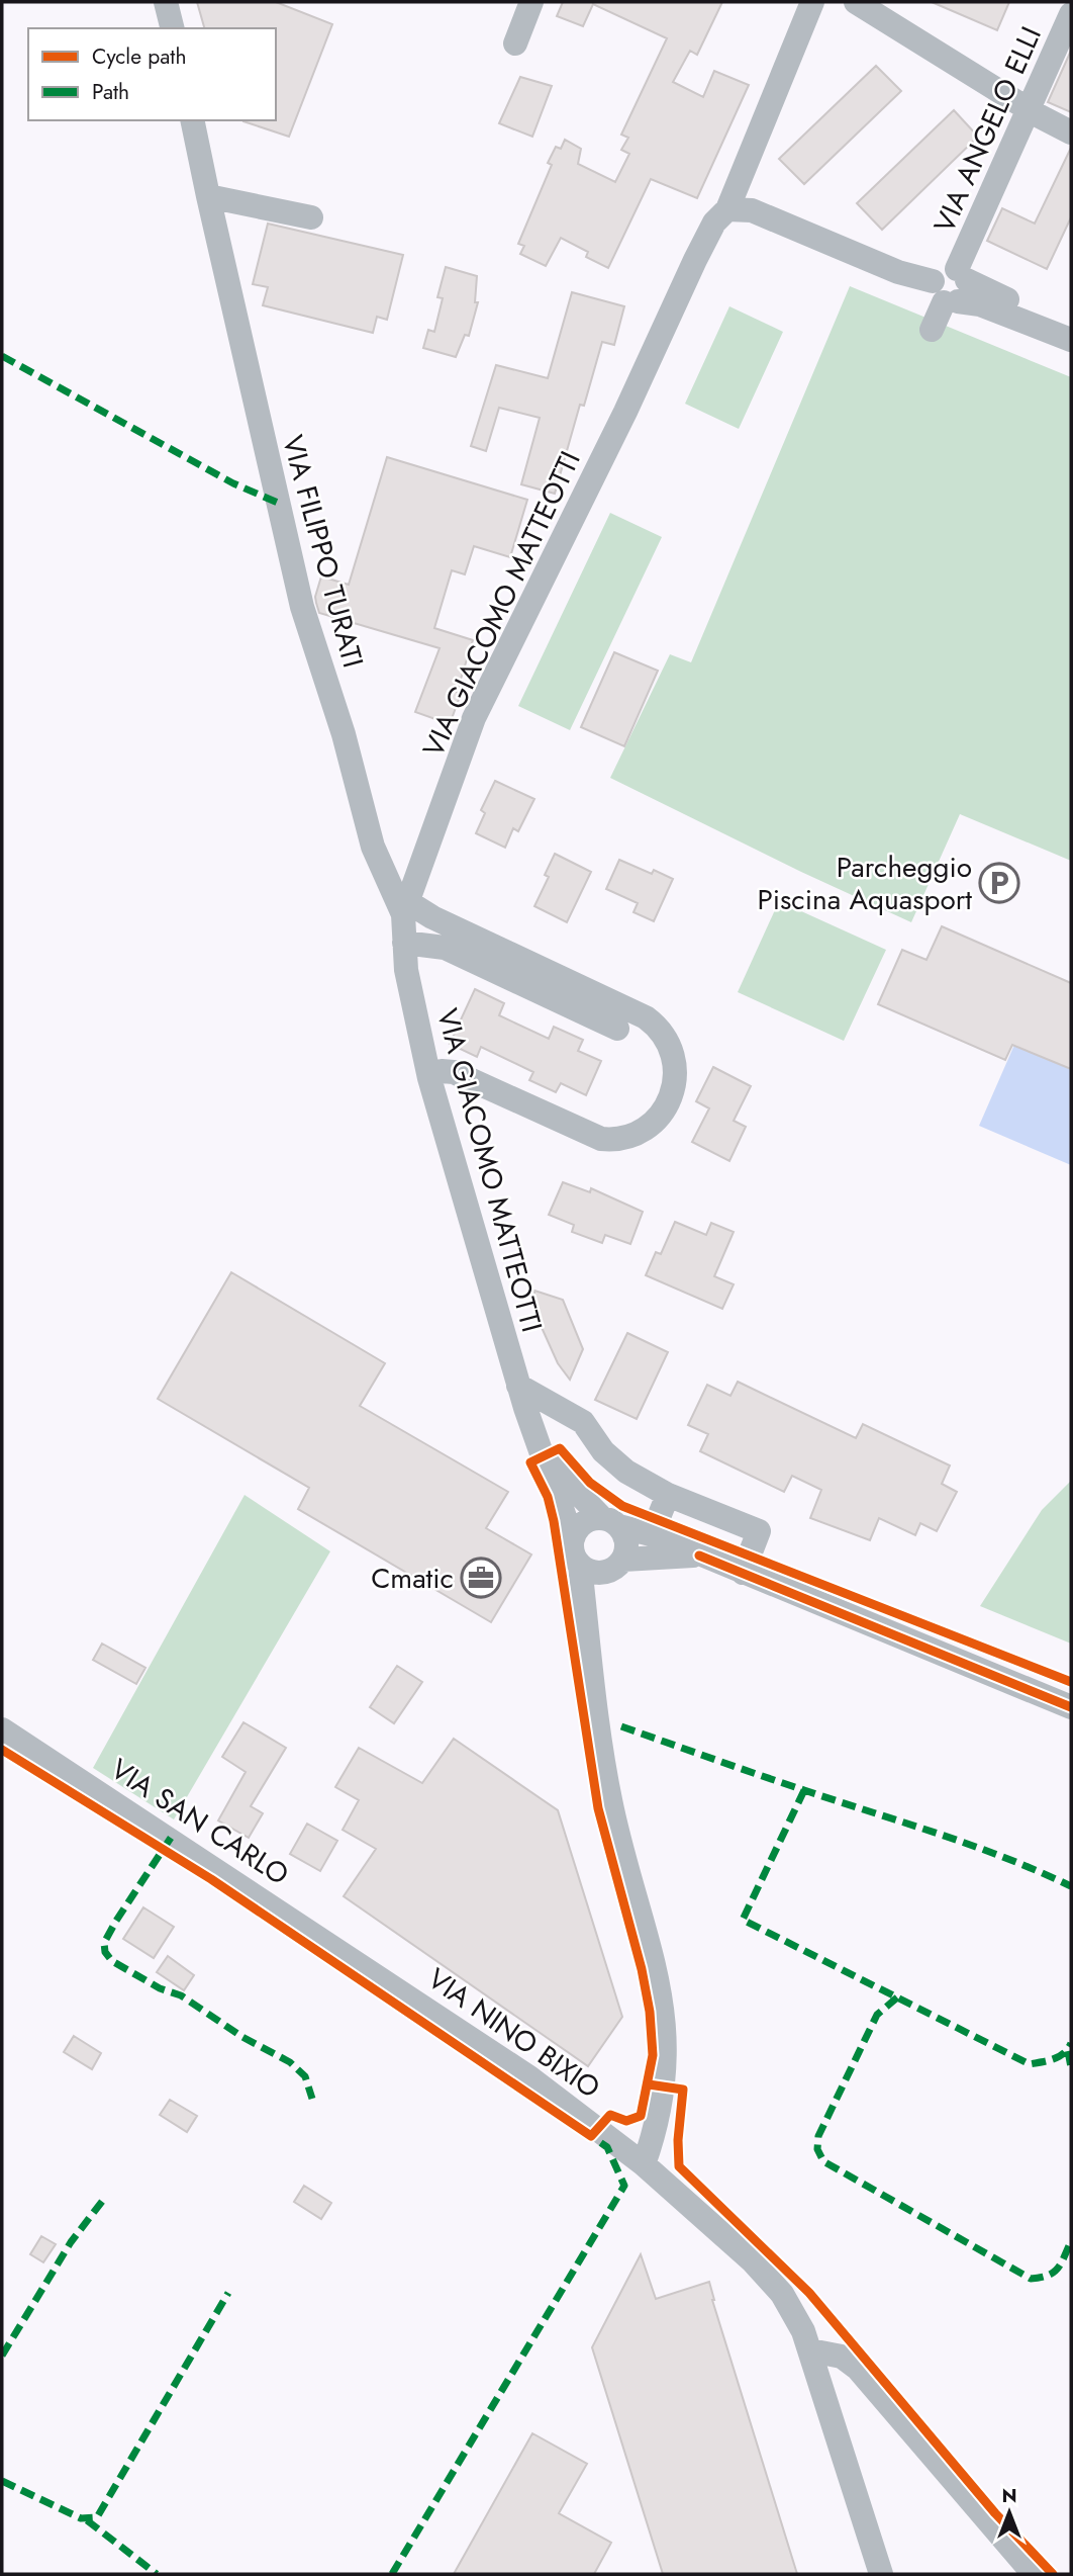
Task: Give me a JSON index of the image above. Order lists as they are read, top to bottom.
{
  "streets": {
    "street": [
      "VIA ANGELO ELLI",
      "VIA FILIPPO TURATI",
      "VIA GIACOMO MATTEOTTI",
      "VIA SAN CARLO",
      "VIA NINO BIXIO"
    ]
  },
  "crossings": [
    ["VIA FILIPPO TURATI", "VIA GIACOMO MATTEOTTI"],
    ["VIA SAN CARLO", "VIA NINO BIXIO"]
  ],
  "places": {
    "parking": ["Parcheggio Piscina Aquasport"],
    "office": ["Cmatic"]
  },
  "legend": ["Cycle path", "Path"],
  "north": "top"
}
